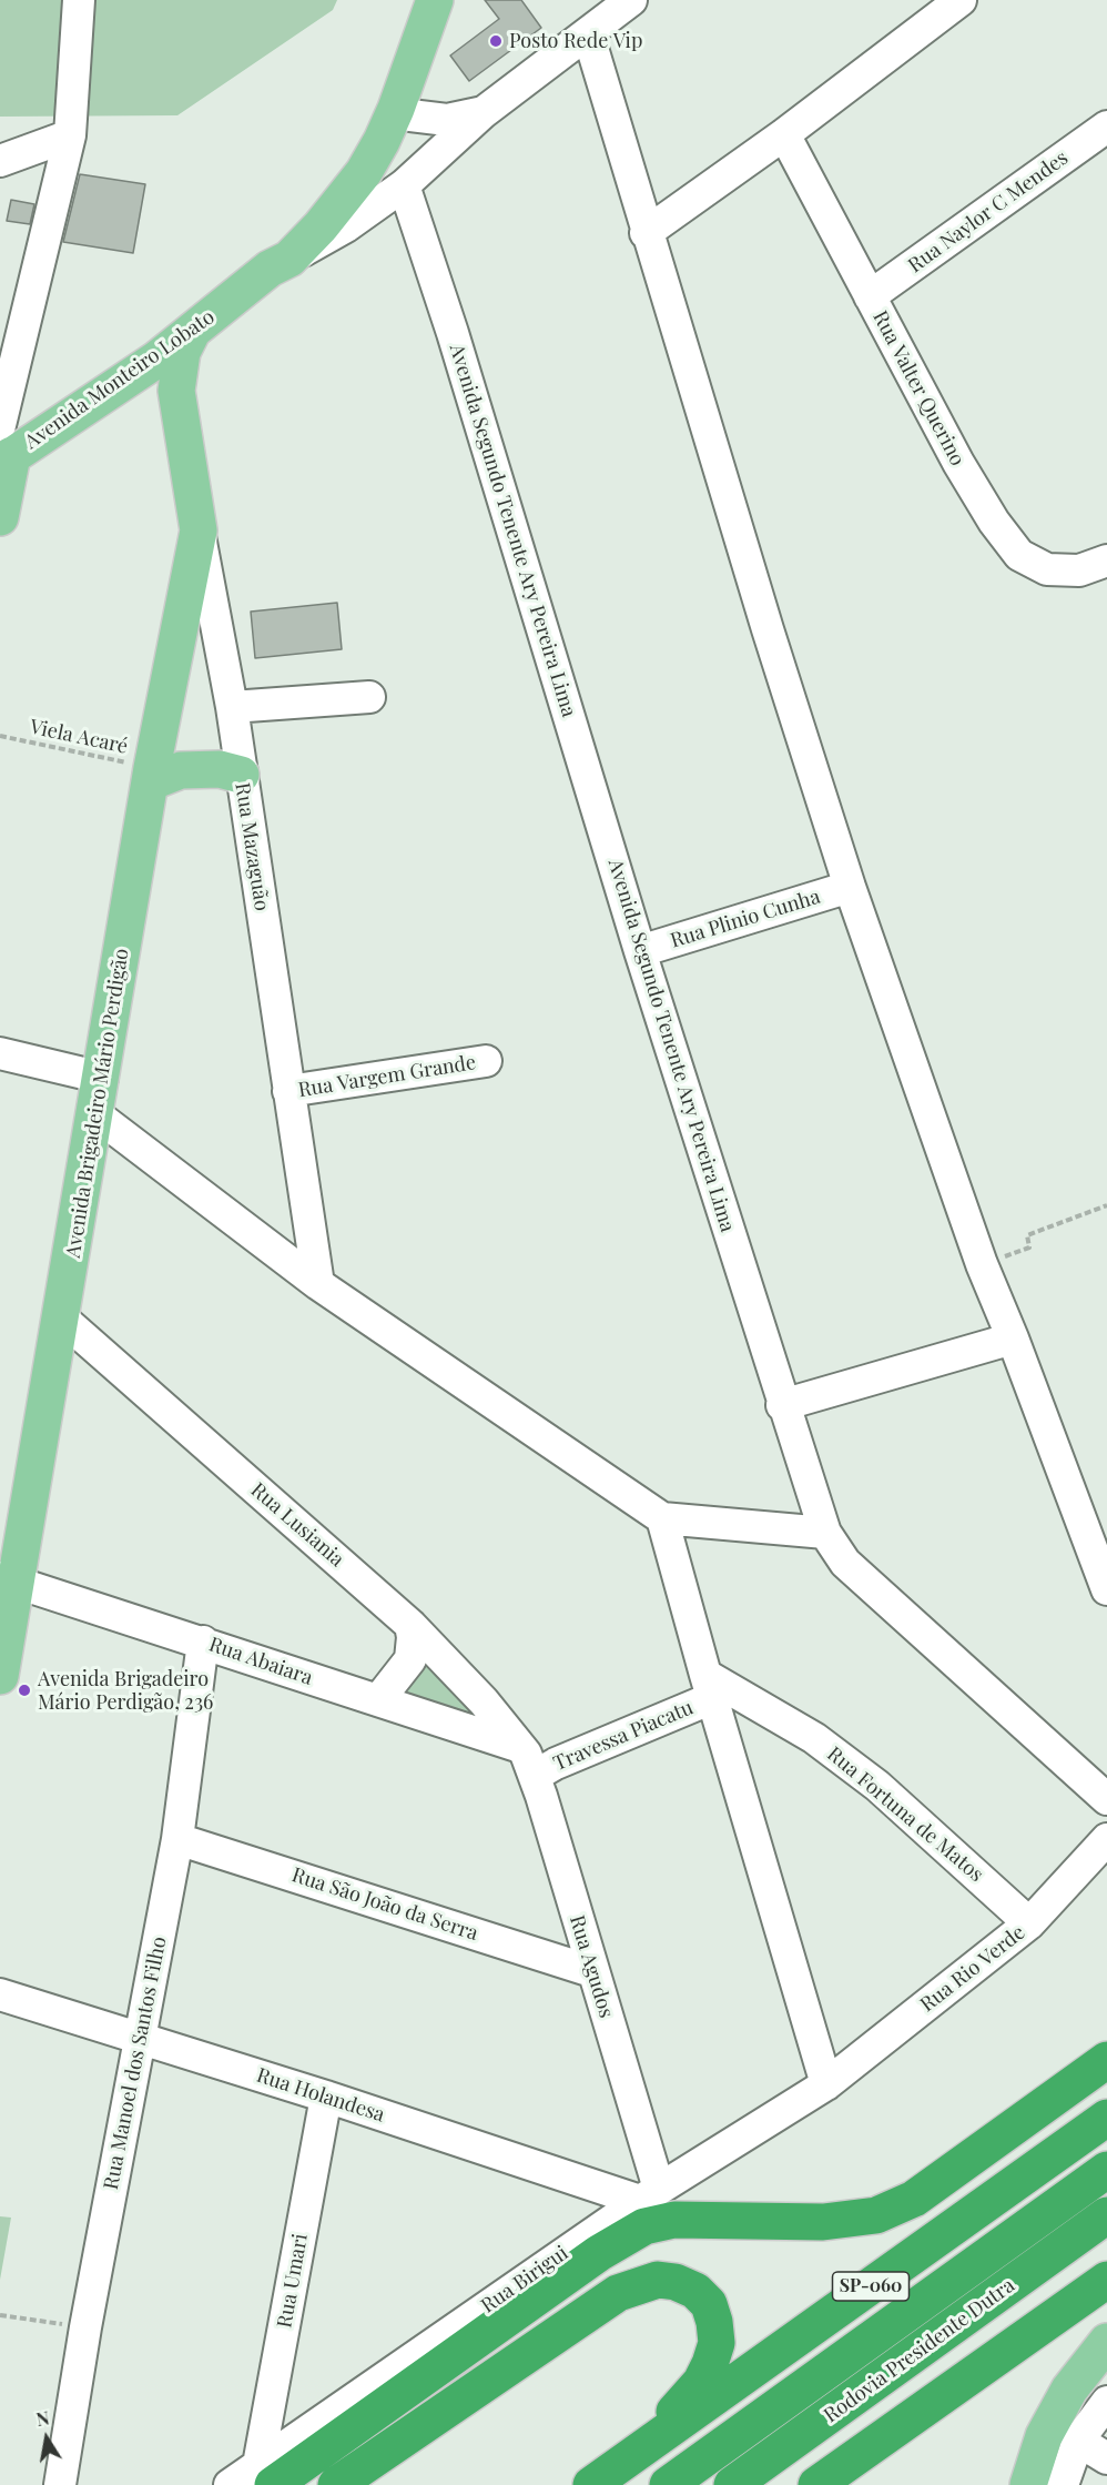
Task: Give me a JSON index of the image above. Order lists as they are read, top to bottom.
{
  "streets": {
    "highway": ["SP-060", "Rodovia Presidente Dutra"],
    "main road": ["Avenida Monteiro Lobato", "Rua Mazaguão", "Avenida Brigadeiro Mário Perdigão"],
    "street": [
      "Rua Naylor C Mendes",
      "Rua Valter Querino",
      "Avenida Segundo Tenente Ary Pereira Lima",
      "Rua Plinio Cunha",
      "Rua Vargem Grande",
      "Rua Lusiania",
      "Rua Abaiara",
      "Travessa Piacatu",
      "Rua Fortuna de Matos",
      "Rua São João da Serra",
      "Rua Agudos",
      "Rua Rio Verde",
      "Rua Manoel dos Santos Filho",
      "Rua Holandesa",
      "Rua Birigui",
      "Rua Umari"
    ],
    "path": ["Viela Acaré"]
  },
  "crossings": [
    ["Rua Naylor C Mendes", "Rua Valter Querino"],
    ["Avenida Monteiro Lobato", "Rua Mazaguão"],
    ["Avenida Segundo Tenente Ary Pereira Lima", "Rua Plinio Cunha"],
    ["Viela Acaré", "Avenida Brigadeiro Mário Perdigão"],
    ["Rua Mazaguão", "Rua Vargem Grande"],
    ["Rua Mazaguão", "Avenida Brigadeiro Mário Perdigão"],
    ["Avenida Brigadeiro Mário Perdigão", "Rua Lusiania"],
    ["Avenida Brigadeiro Mário Perdigão", "Rua Abaiara"],
    ["Rua Lusiania", "Rua Abaiara"],
    ["Rua Lusiania", "Rua Agudos"],
    ["Rua Abaiara", "Rua Agudos"],
    ["Rua Abaiara", "Rua Manoel dos Santos Filho"],
    ["Travessa Piacatu", "Rua Fortuna de Matos"],
    ["Travessa Piacatu", "Rua Agudos"],
    ["Rua Fortuna de Matos", "Rua Rio Verde"],
    ["Rua São João da Serra", "Rua Agudos"],
    ["Rua São João da Serra", "Rua Manoel dos Santos Filho"],
    ["Rua Agudos", "Rua Holandesa"],
    ["Rua Agudos", "Rua Birigui"],
    ["Rua Rio Verde", "Rua Birigui"],
    ["Rua Manoel dos Santos Filho", "Rua Holandesa"],
    ["Rua Holandesa", "Rua Birigui"],
    ["Rua Holandesa", "Rua Umari"],
    ["Rua Birigui", "Rua Umari"]
  ],
  "places": ["Posto Rede Vip", "Avenida Brigadeiro Mário Perdigão, 236"],
  "north": "top"
}
